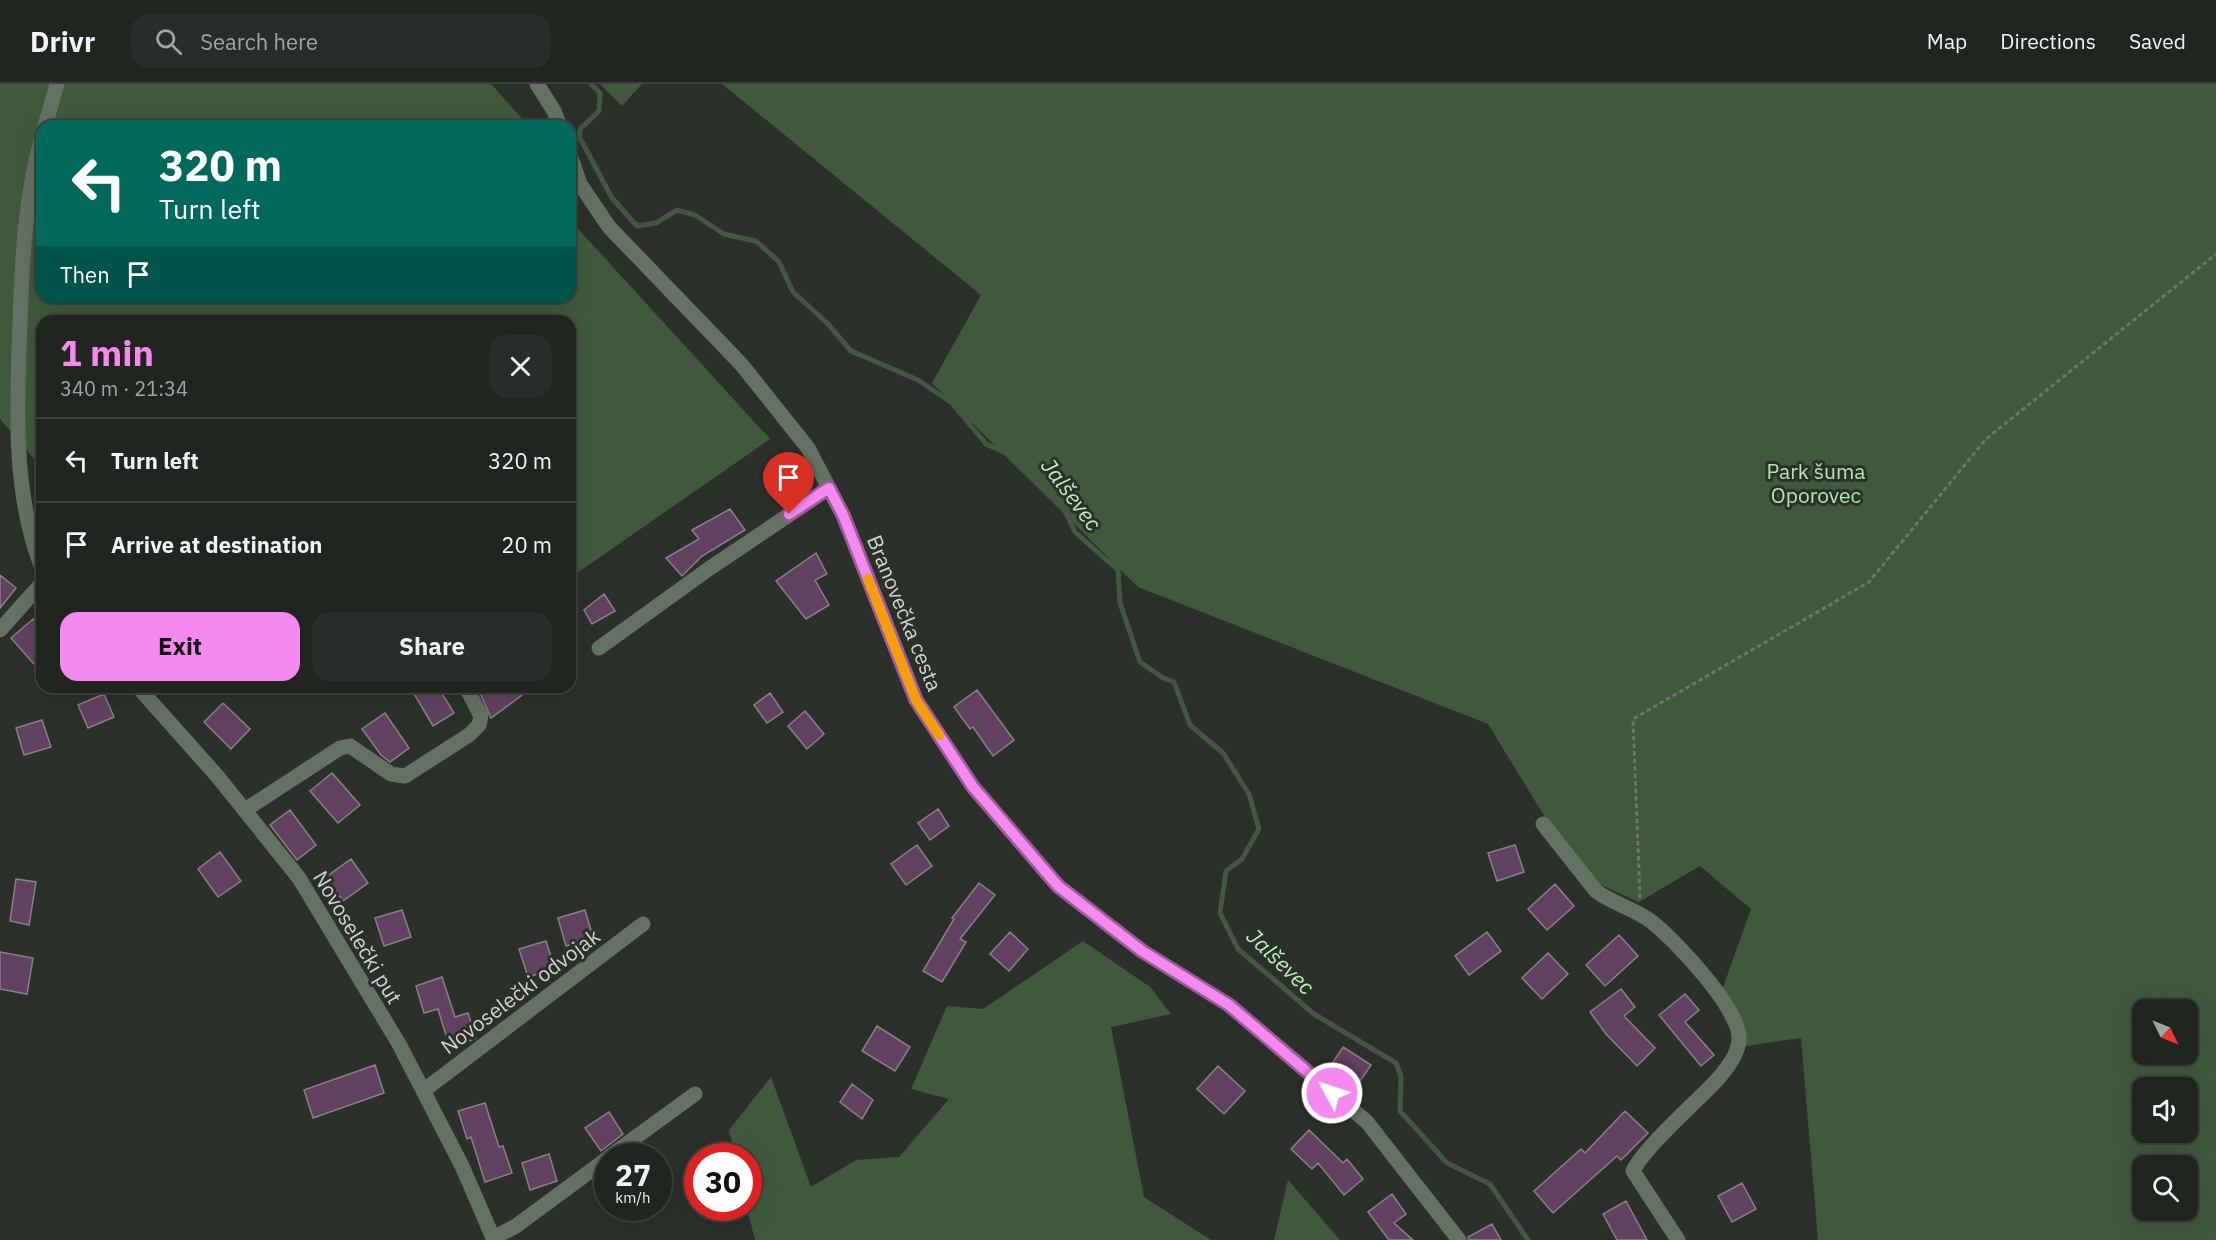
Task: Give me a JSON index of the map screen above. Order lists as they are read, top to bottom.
{
  "streets": {
    "street": ["Branovečka cesta", "Novoselečki put", "Novoselečki odvojak"]
  },
  "crossings": [
    ["Novoselečki put", "Novoselečki odvojak"]
  ],
  "water": ["Jalševec"],
  "parks": ["Park šuma Oporovec"],
  "north": "bottom right",
  "page": {
    "header": "Drivr",
    "search": "Search here",
    "nav": ["Map", "Directions", "Saved"],
    "turn": ["320 m", "Turn left"],
    "then": "Then",
    "heading": ["1 min", "340 m · 21:34"],
    "list": [
      {
        "name": "Turn left",
        "value": "320 m"
      },
      {
        "name": "Arrive at destination",
        "value": "20 m"
      }
    ],
    "buttons": ["Exit", "Share"],
    "speed": "27 km/h",
    "limit": "30"
  }
}
